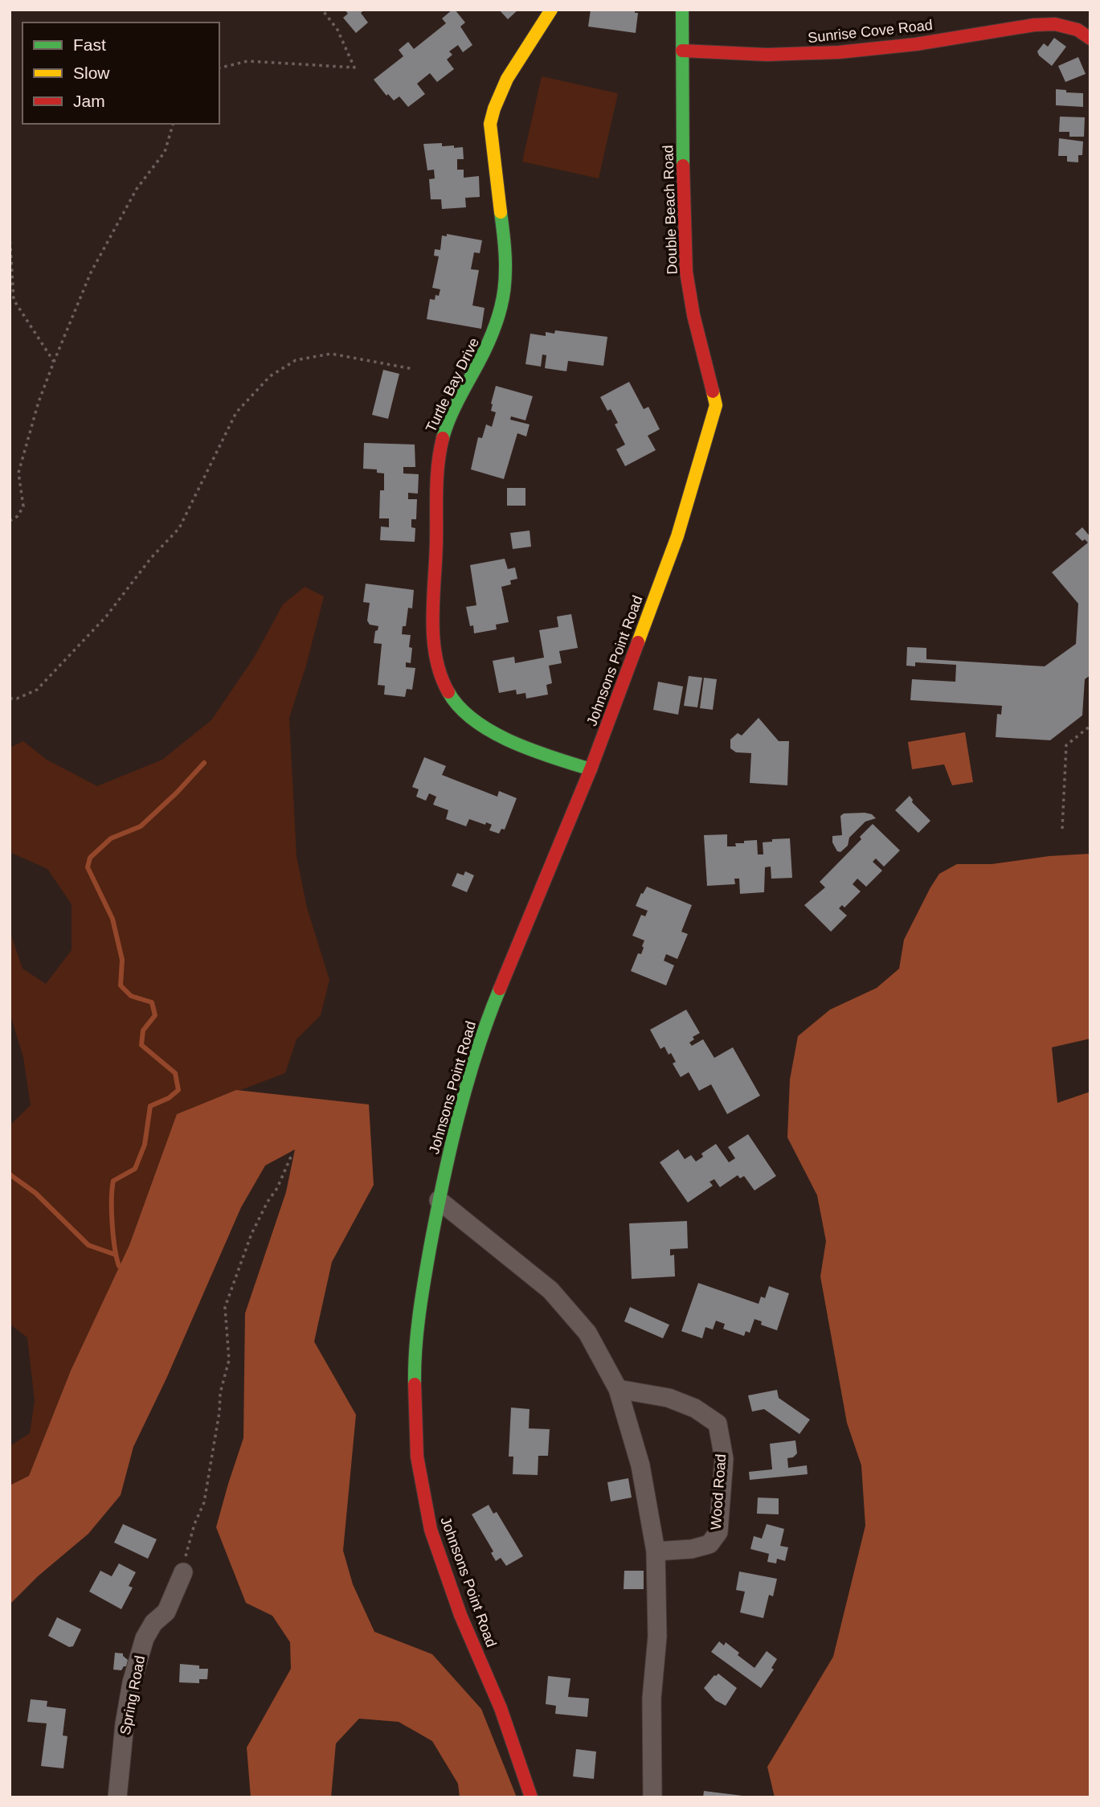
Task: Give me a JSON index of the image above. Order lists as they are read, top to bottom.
{
  "streets": {
    "street": [
      "Sunrise Cove Road",
      "Double Beach Road",
      "Turtle Bay Drive",
      "Johnsons Point Road",
      "Wood Road",
      "Spring Road"
    ]
  },
  "crossings": [
    ["Sunrise Cove Road", "Double Beach Road"],
    ["Double Beach Road", "Johnsons Point Road"],
    ["Turtle Bay Drive", "Johnsons Point Road"]
  ],
  "legend": ["Fast", "Slow", "Jam"]
}
